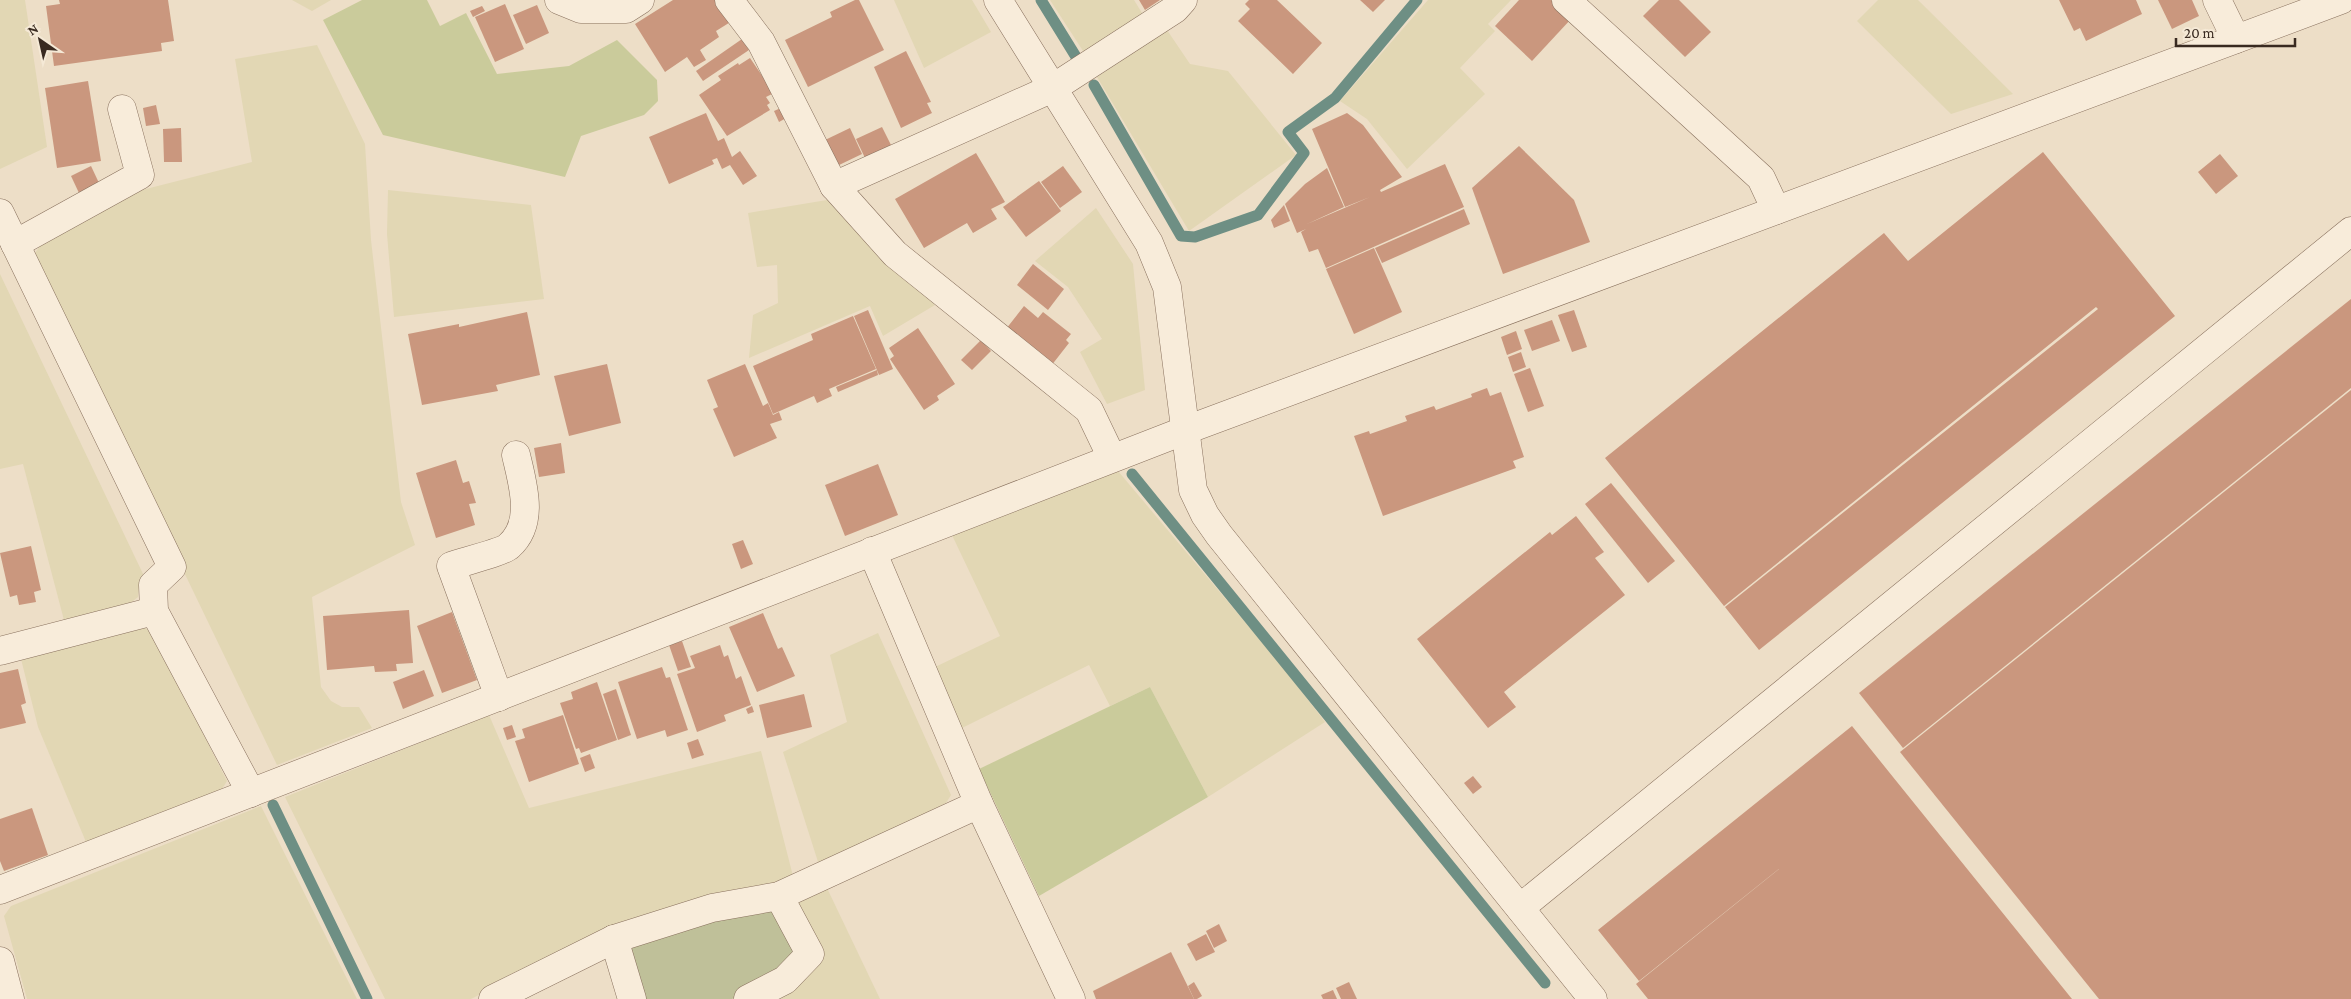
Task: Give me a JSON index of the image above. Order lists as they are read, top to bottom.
{
  "scale_bar": "20 m",
  "north": "top left"
}
